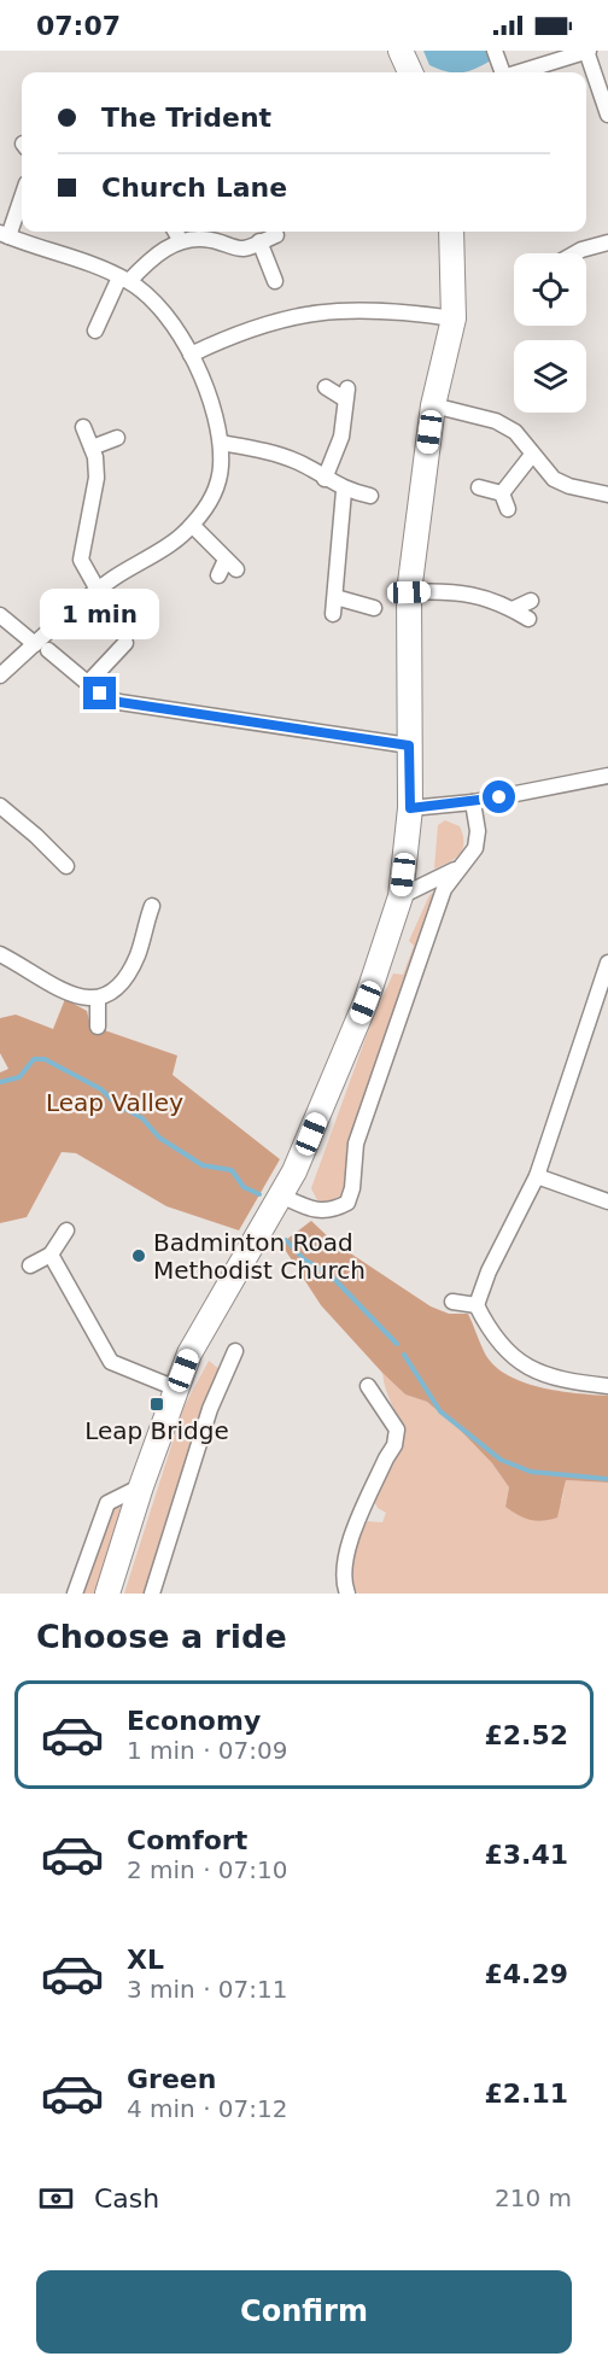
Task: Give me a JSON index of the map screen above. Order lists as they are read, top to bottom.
{
  "parks": ["Leap Valley"],
  "places": {
    "other": ["Badminton Road Methodist Church"],
    "transit": ["Leap Bridge"]
  },
  "page": {
    "status": "07:07",
    "banner": ["The Trident", "Church Lane"],
    "bubble": "1 min",
    "heading": "Choose a ride",
    "list": [
      {
        "name": "Economy",
        "note": "1 min · 07:09",
        "value": "£2.52"
      },
      {
        "name": "Comfort",
        "note": "2 min · 07:10",
        "value": "£3.41"
      },
      {
        "name": "XL",
        "note": "3 min · 07:11",
        "value": "£4.29"
      },
      {
        "name": "Green",
        "note": "4 min · 07:12",
        "value": "£2.11"
      }
    ],
    "pay": ["Cash", "210 m"],
    "buttons": "Confirm"
  }
}
